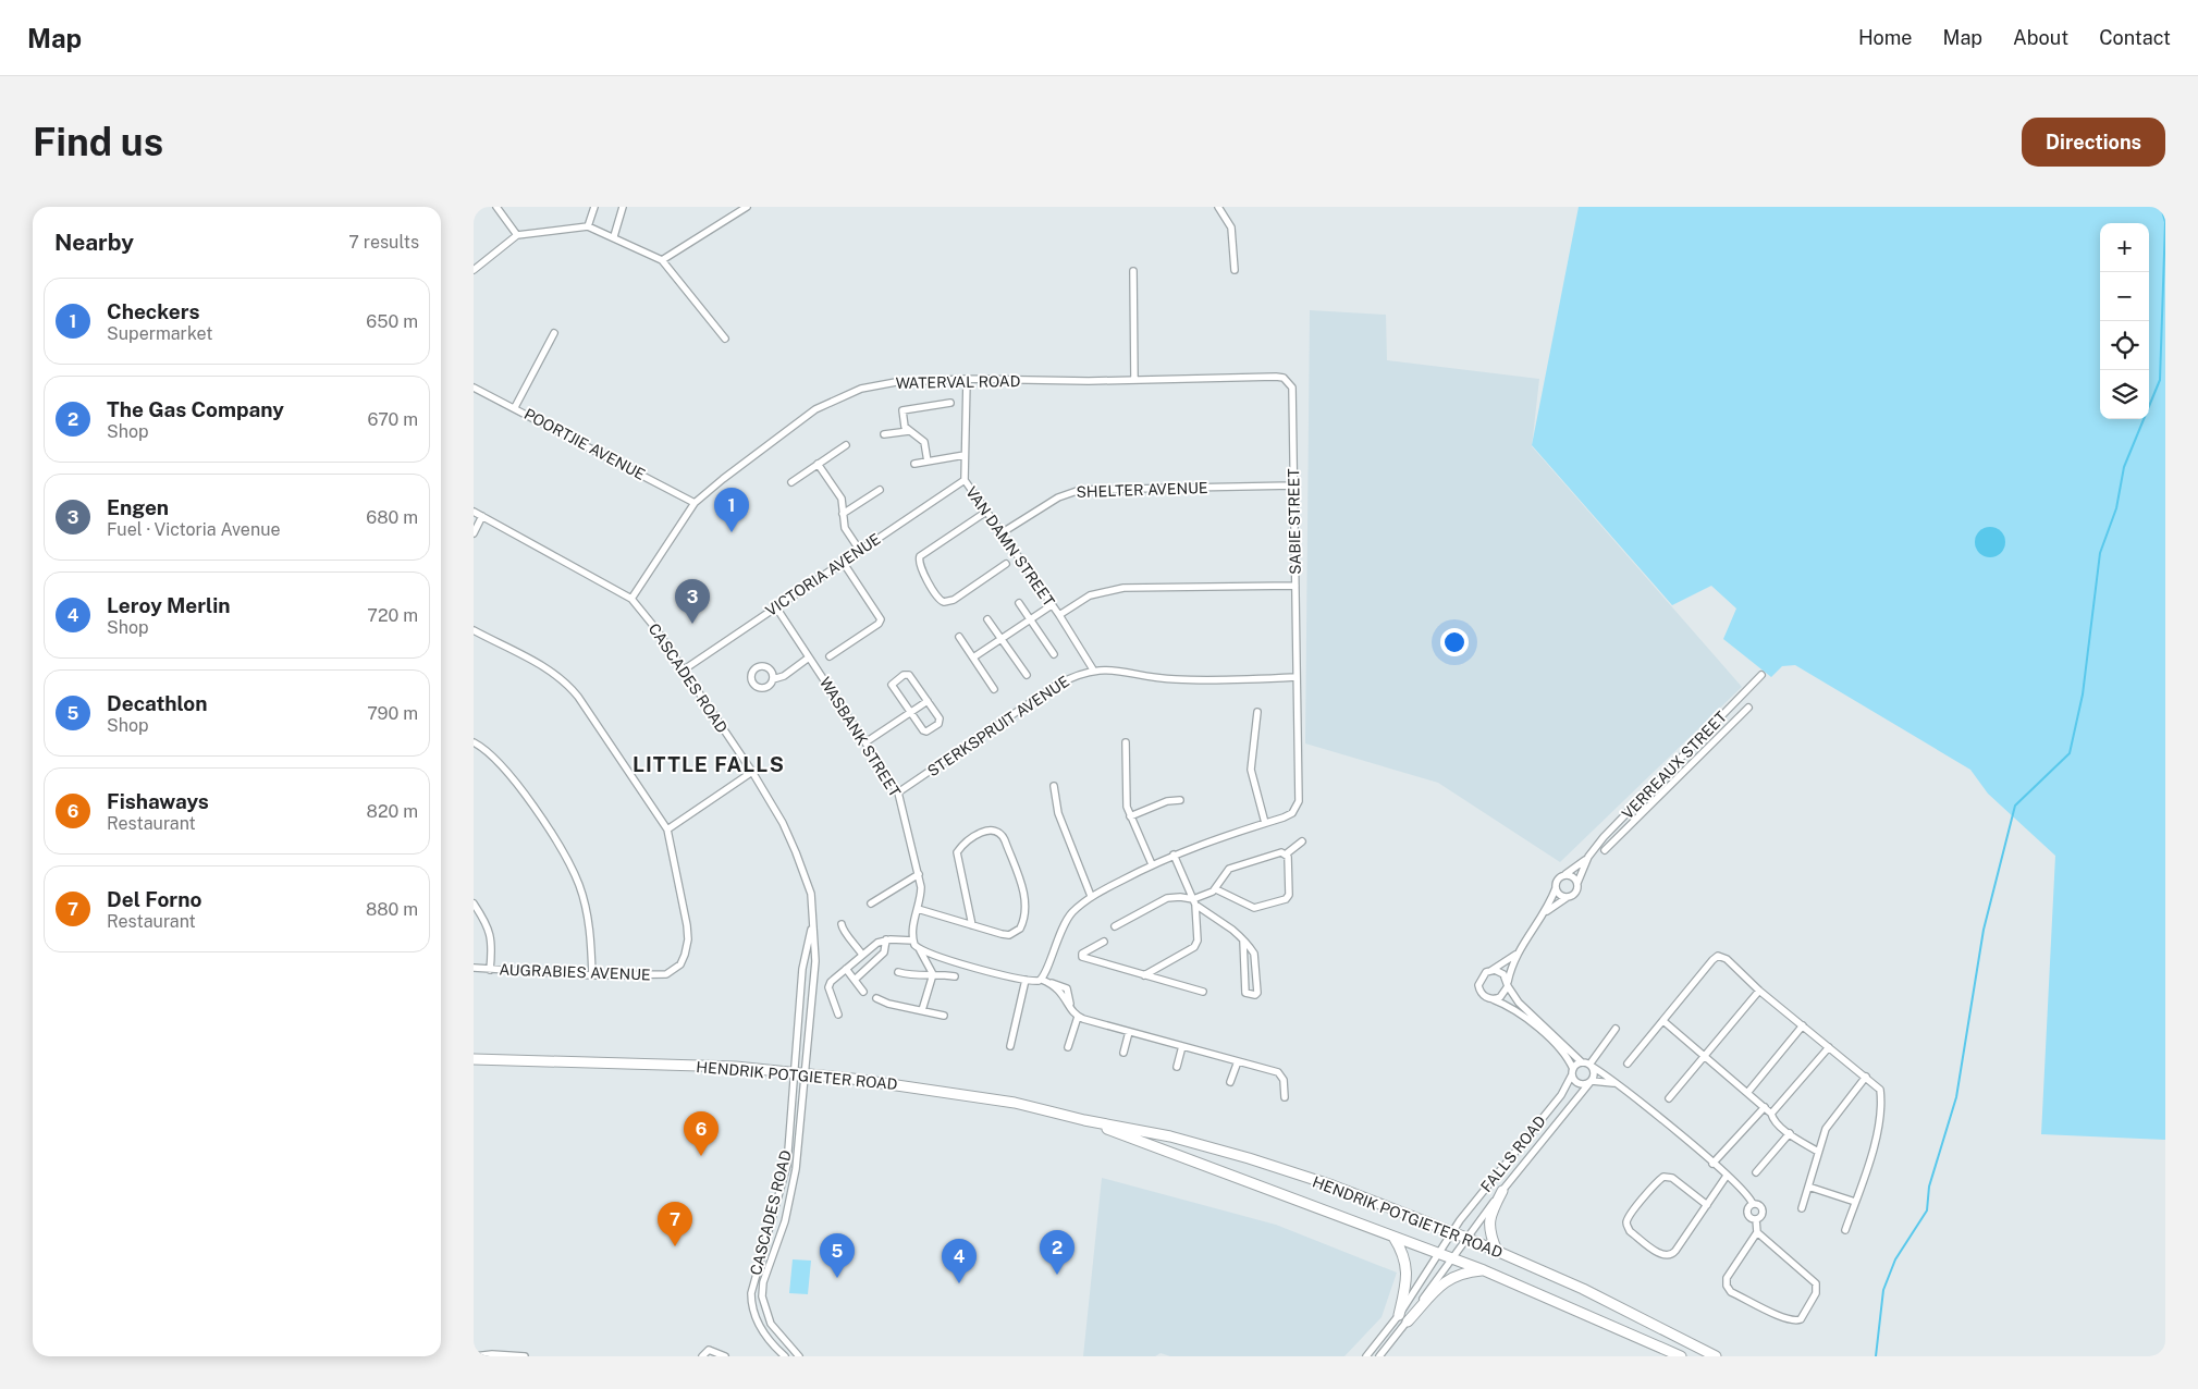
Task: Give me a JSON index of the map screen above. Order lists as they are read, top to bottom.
{
  "streets": {
    "main road": ["HENDRIK POTGIETER ROAD"],
    "street": [
      "WATERVAL ROAD",
      "POORTJIE AVENUE",
      "SHELTER AVENUE",
      "SABIE STREET",
      "VAN DAMN STREET",
      "VICTORIA AVENUE",
      "CASCADES ROAD",
      "STERKSPRUIT AVENUE",
      "WASBANK STREET",
      "VERREAUX STREET",
      "AUGRABIES AVENUE",
      "FALLS ROAD"
    ]
  },
  "crossings": [
    ["WATERVAL ROAD", "POORTJIE AVENUE"],
    ["WATERVAL ROAD", "SABIE STREET"],
    ["WATERVAL ROAD", "VAN DAMN STREET"],
    ["WATERVAL ROAD", "CASCADES ROAD"],
    ["SHELTER AVENUE", "SABIE STREET"],
    ["SHELTER AVENUE", "VAN DAMN STREET"],
    ["SABIE STREET", "STERKSPRUIT AVENUE"],
    ["VAN DAMN STREET", "VICTORIA AVENUE"],
    ["VAN DAMN STREET", "STERKSPRUIT AVENUE"],
    ["VICTORIA AVENUE", "CASCADES ROAD"],
    ["VICTORIA AVENUE", "WASBANK STREET"],
    ["CASCADES ROAD", "HENDRIK POTGIETER ROAD"],
    ["STERKSPRUIT AVENUE", "WASBANK STREET"],
    ["HENDRIK POTGIETER ROAD", "FALLS ROAD"]
  ],
  "districts": ["LITTLE FALLS"],
  "page": {
    "header": "Map",
    "nav": [
      "Home",
      "Map",
      "About",
      "Contact"
    ],
    "buttons": "Directions",
    "title": "Find us",
    "heading": ["Nearby", "7 results"],
    "map_buttons": ["+", "−"],
    "list": [
      {
        "mark": "1",
        "name": "Checkers",
        "note": "Supermarket",
        "value": "650 m"
      },
      {
        "mark": "2",
        "name": "The Gas Company",
        "note": "Shop",
        "value": "670 m"
      },
      {
        "mark": "3",
        "name": "Engen",
        "note": "Fuel · Victoria Avenue",
        "value": "680 m"
      },
      {
        "mark": "4",
        "name": "Leroy Merlin",
        "note": "Shop",
        "value": "720 m"
      },
      {
        "mark": "5",
        "name": "Decathlon",
        "note": "Shop",
        "value": "790 m"
      },
      {
        "mark": "6",
        "name": "Fishaways",
        "note": "Restaurant",
        "value": "820 m"
      },
      {
        "mark": "7",
        "name": "Del Forno",
        "note": "Restaurant",
        "value": "880 m"
      }
    ],
    "pins": [
      "1",
      "3",
      "6",
      "7",
      "2",
      "5",
      "4"
    ]
  }
}
